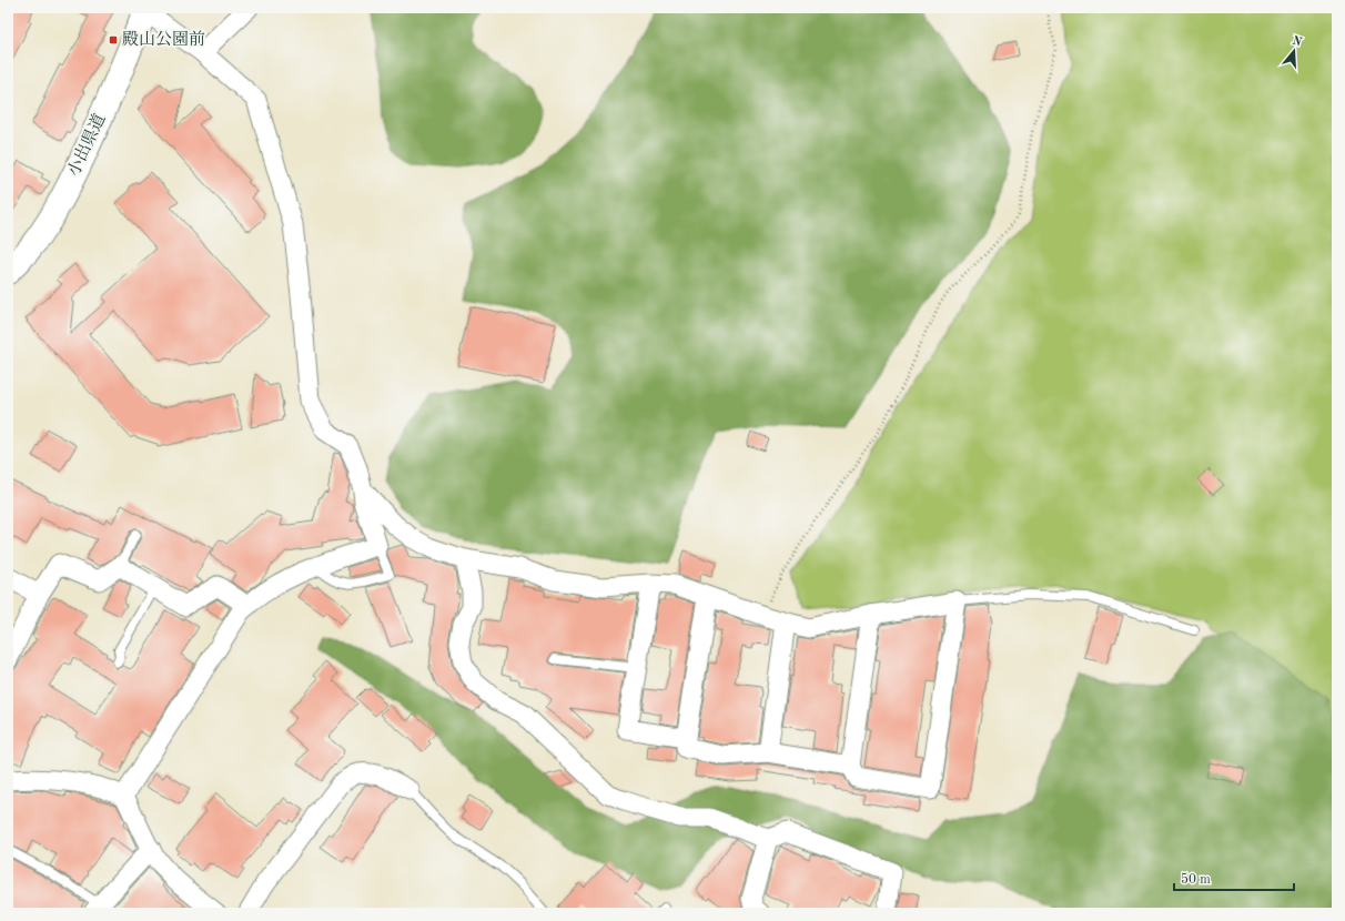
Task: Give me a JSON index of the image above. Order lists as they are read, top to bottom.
{
  "streets": {
    "main road": ["小出県道"]
  },
  "places": {
    "transit": ["殿山公園前"]
  },
  "scale_bar": "50 m",
  "north": "top"
}
